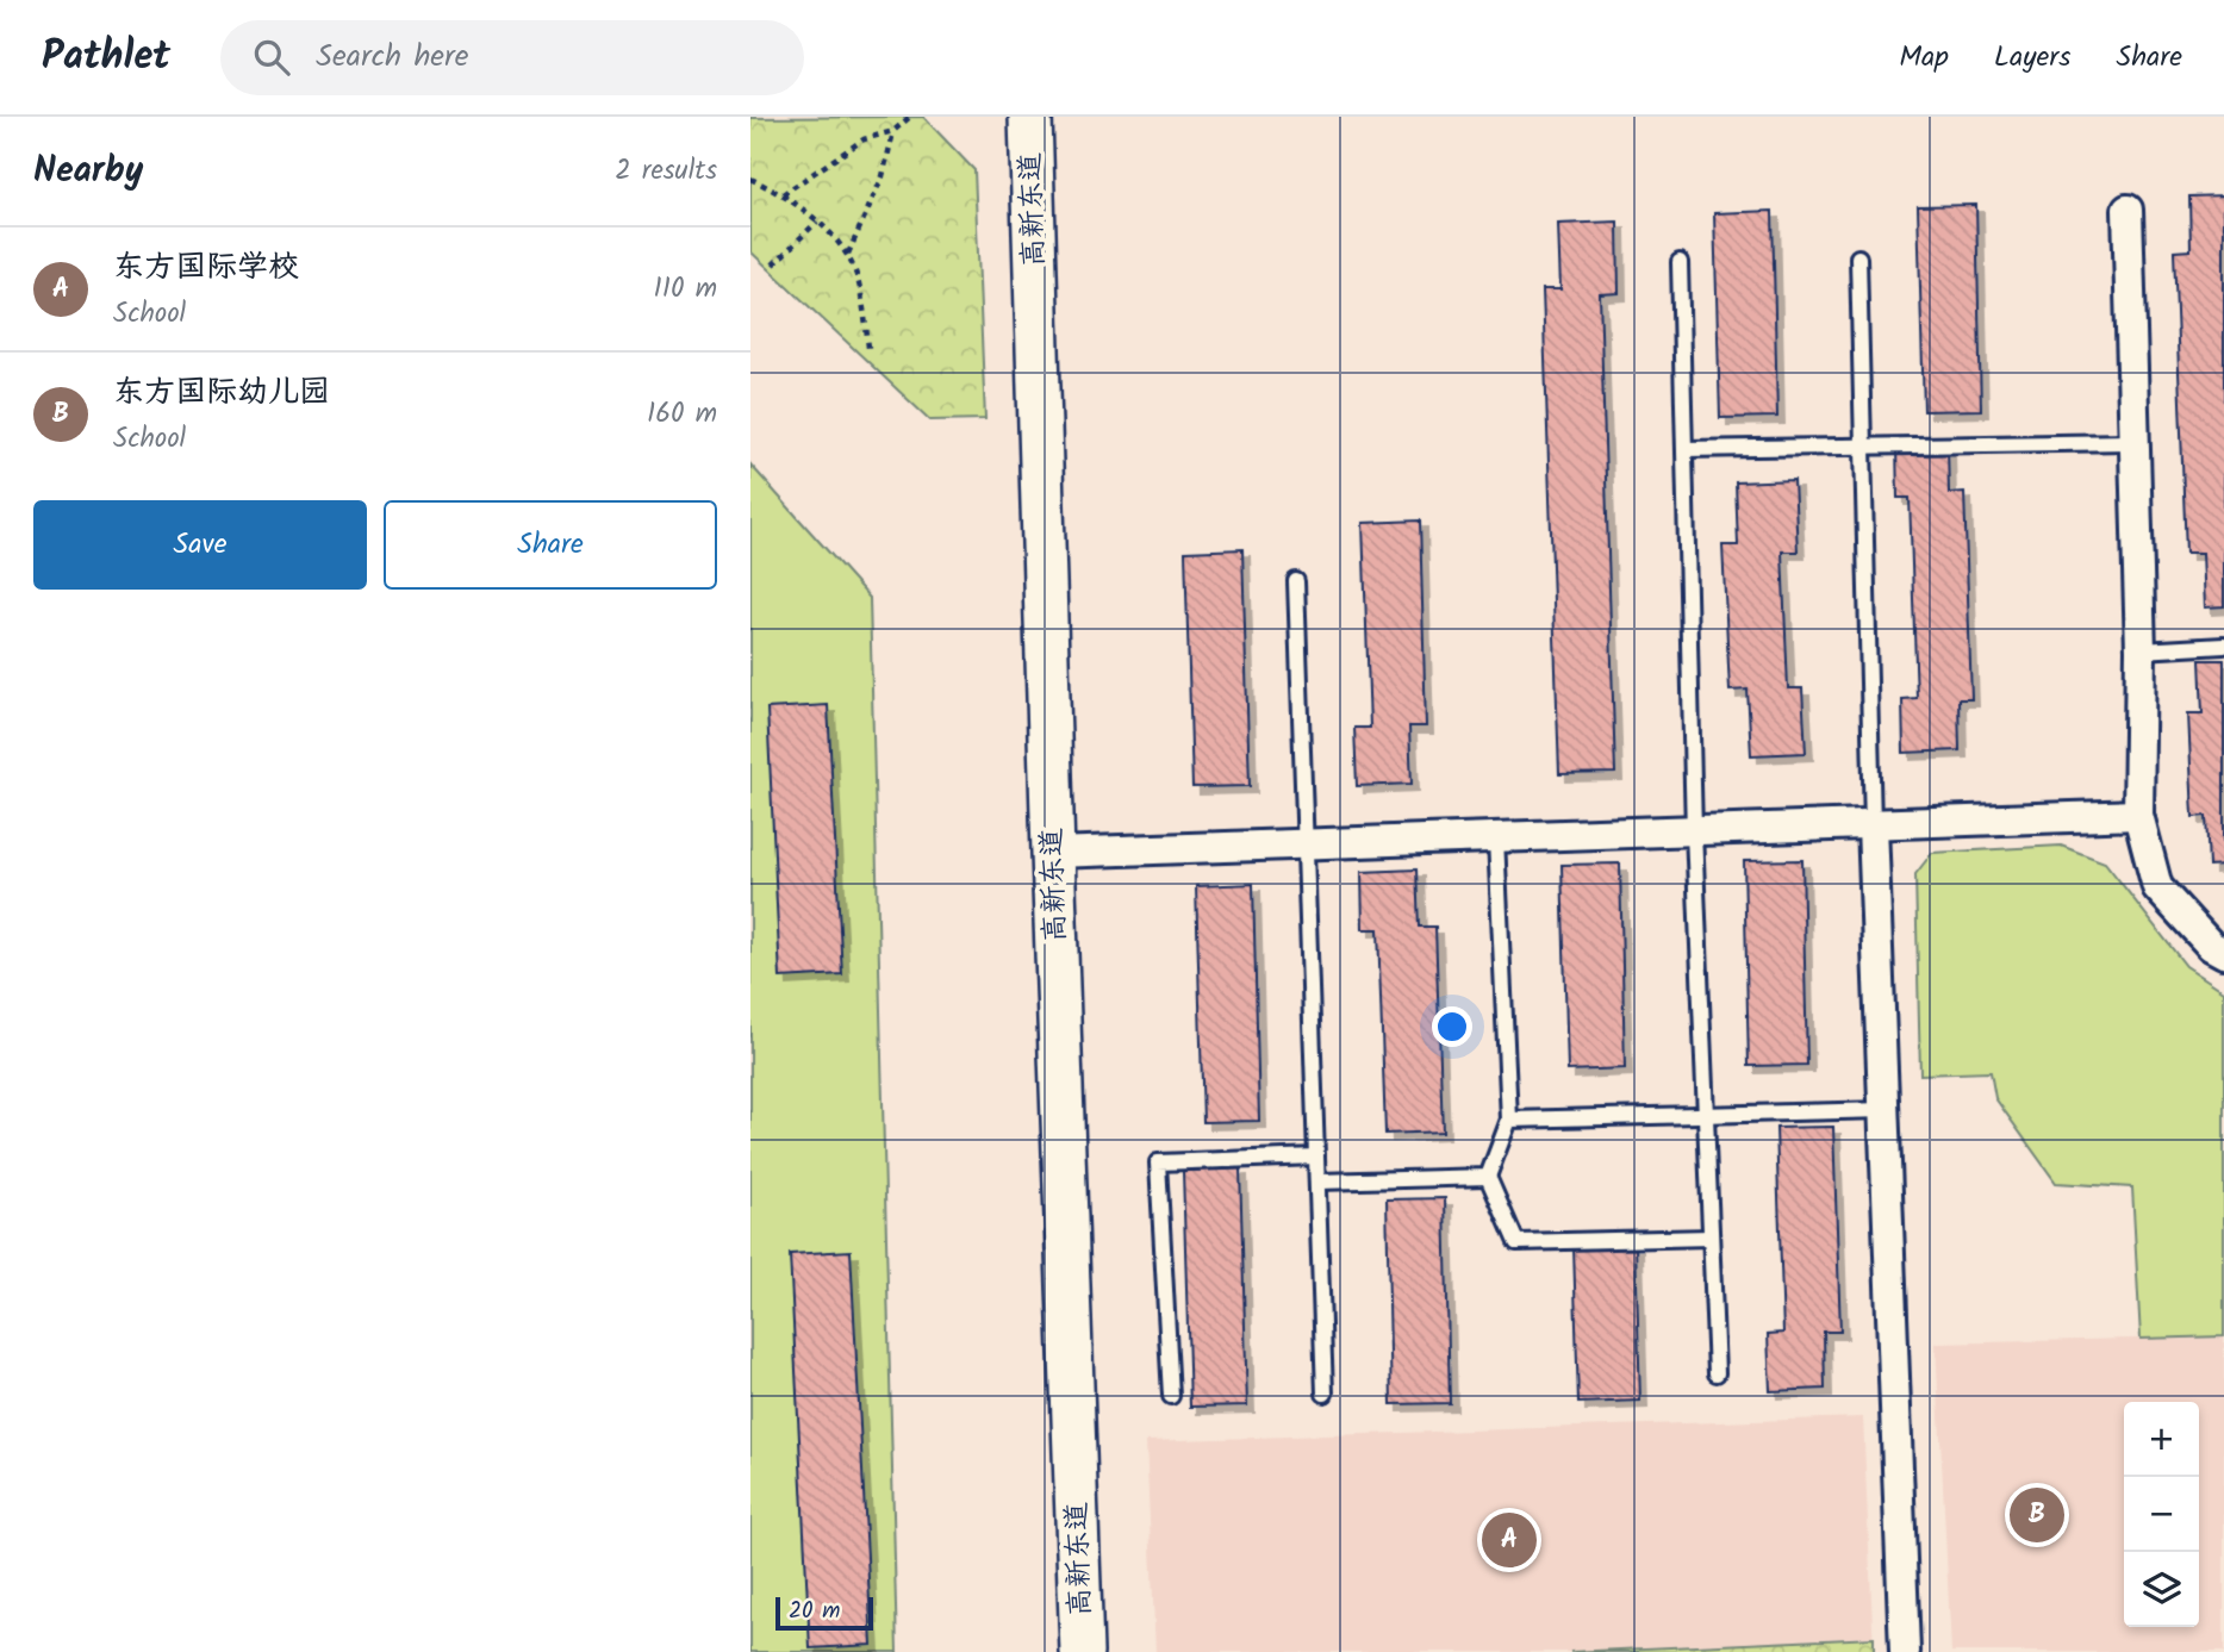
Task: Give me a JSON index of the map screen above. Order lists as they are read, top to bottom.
{
  "streets": {
    "main road": ["高新东道"]
  },
  "scale_bar": "20 m",
  "page": {
    "header": "Pathlet",
    "search": "Search here",
    "nav": ["Map", "Layers", "Share"],
    "heading": ["Nearby", "2 results"],
    "list": [
      {
        "mark": "A",
        "name": "东方国际学校",
        "note": "School",
        "value": "110 m"
      },
      {
        "mark": "B",
        "name": "东方国际幼儿园",
        "note": "School",
        "value": "160 m"
      }
    ],
    "buttons": ["Save", "Share"],
    "map_buttons": ["+", "−"],
    "pins": ["B", "A"],
    "scale": "20 m"
  }
}
